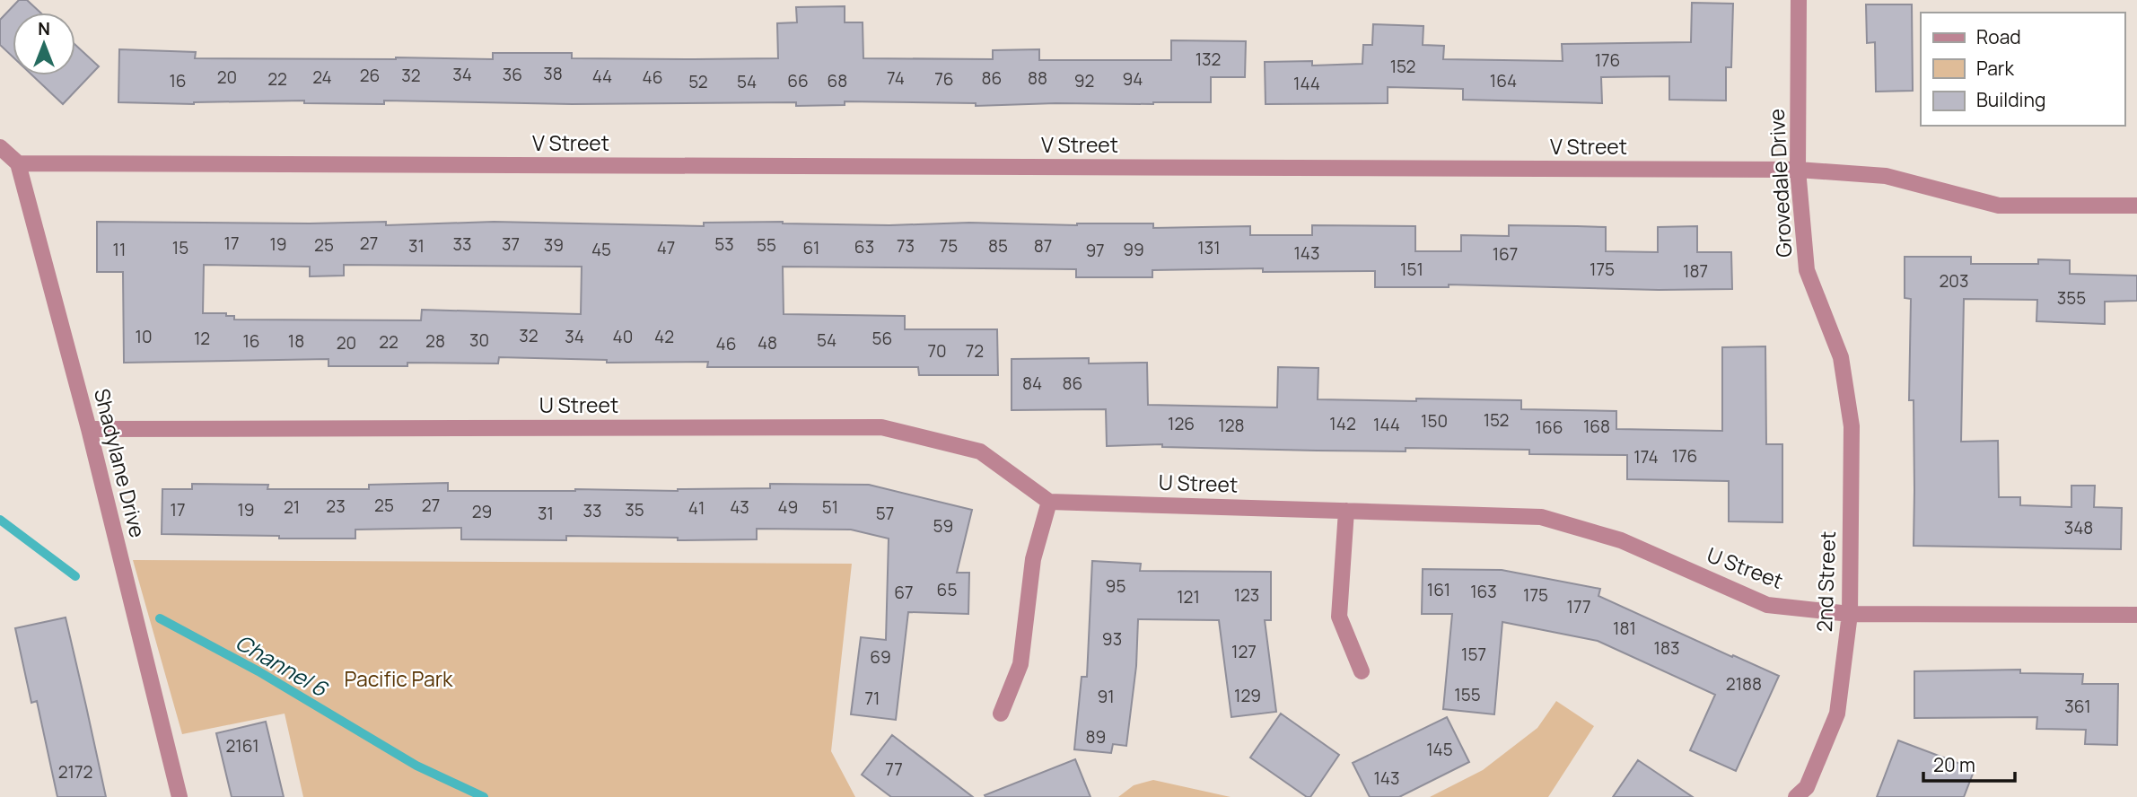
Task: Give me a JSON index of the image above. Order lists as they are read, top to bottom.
{
  "streets": {
    "street": [
      "V Street",
      "Grovedale Drive",
      "U Street",
      "Shadylane Drive",
      "2nd Street"
    ]
  },
  "crossings": [
    ["V Street", "Grovedale Drive"],
    ["V Street", "Shadylane Drive"],
    ["Grovedale Drive", "2nd Street"],
    ["U Street", "Shadylane Drive"],
    ["U Street", "2nd Street"]
  ],
  "water": ["Channel 6"],
  "parks": ["Pacific Park"],
  "house_numbers": [
    "132",
    "176",
    "152",
    "38",
    "34",
    "36",
    "26",
    "32",
    "44",
    "20",
    "24",
    "46",
    "74",
    "86",
    "88",
    "22",
    "76",
    "94",
    "16",
    "66",
    "68",
    "92",
    "164",
    "52",
    "54",
    "144",
    "17",
    "27",
    "19",
    "33",
    "37",
    "53",
    "25",
    "39",
    "55",
    "31",
    "73",
    "75",
    "85",
    "87",
    "63",
    "15",
    "47",
    "61",
    "131",
    "11",
    "45",
    "99",
    "97",
    "143",
    "167",
    "151",
    "175",
    "187",
    "203",
    "355",
    "32",
    "10",
    "34",
    "40",
    "42",
    "12",
    "56",
    "30",
    "54",
    "16",
    "18",
    "28",
    "22",
    "20",
    "48",
    "46",
    "70",
    "72",
    "84",
    "86",
    "152",
    "150",
    "126",
    "142",
    "144",
    "128",
    "168",
    "166",
    "176",
    "174",
    "25",
    "27",
    "23",
    "21",
    "43",
    "49",
    "51",
    "41",
    "17",
    "19",
    "35",
    "33",
    "29",
    "31",
    "57",
    "59",
    "348",
    "95",
    "65",
    "161",
    "163",
    "67",
    "123",
    "175",
    "121",
    "177",
    "181",
    "93",
    "183",
    "127",
    "157",
    "69",
    "2188",
    "155",
    "129",
    "91",
    "71",
    "361",
    "89",
    "2161",
    "145",
    "77",
    "2172",
    "143"
  ],
  "legend": ["Road", "Park", "Building"],
  "scale_bar": "20 m",
  "north": "top"
}
